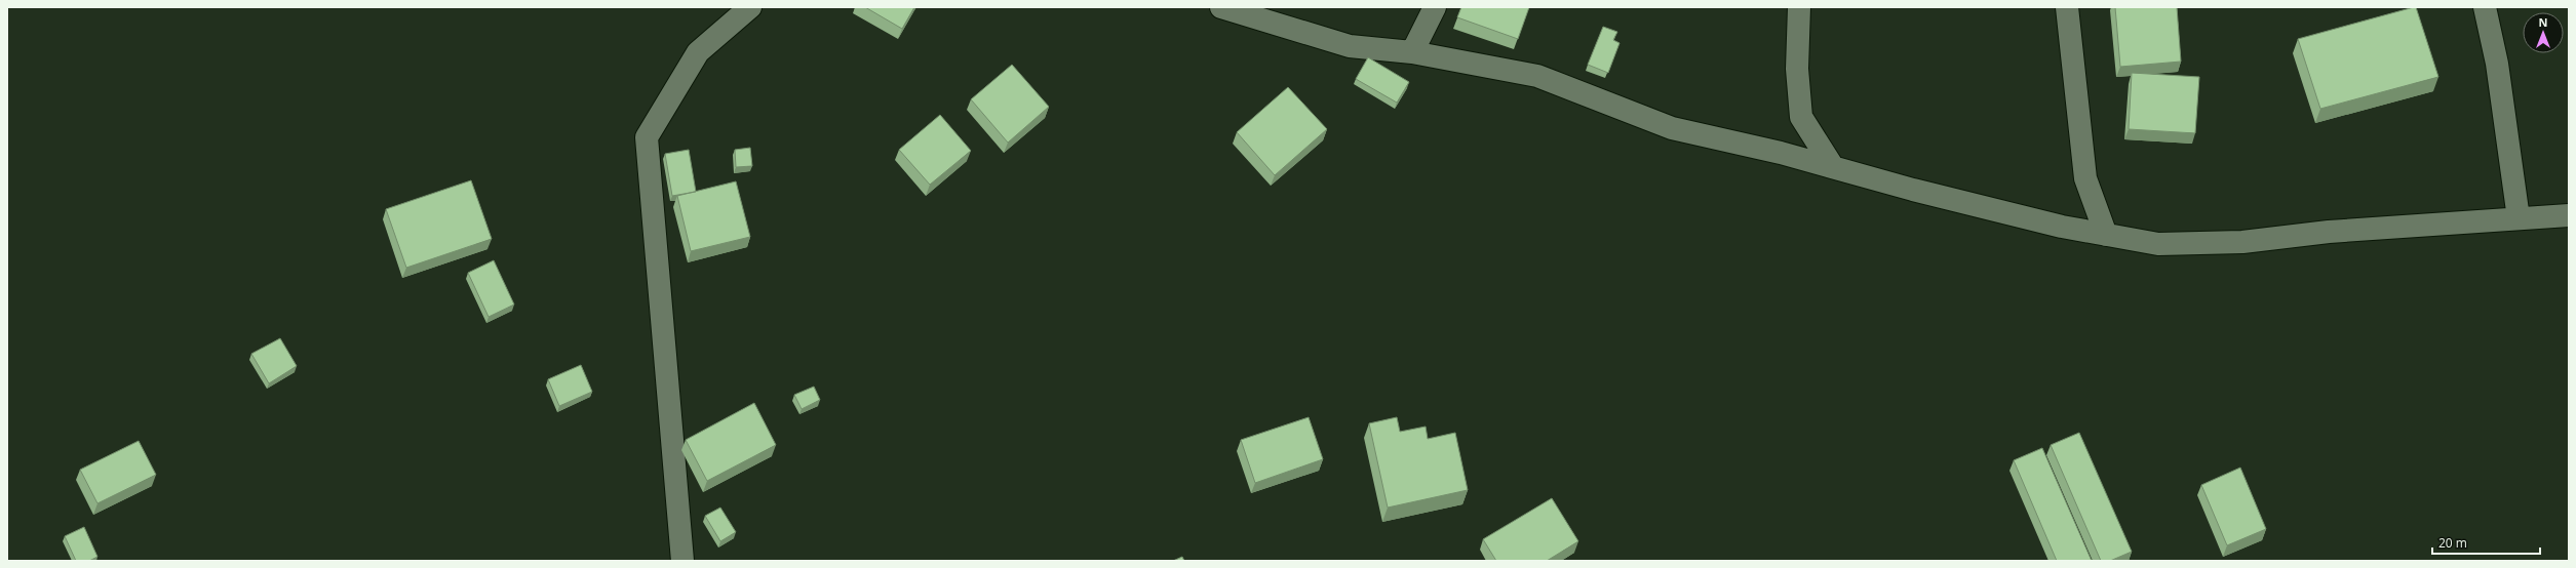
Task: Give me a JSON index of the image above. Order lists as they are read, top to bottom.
{
  "scale_bar": "20 m",
  "north": "top"
}
